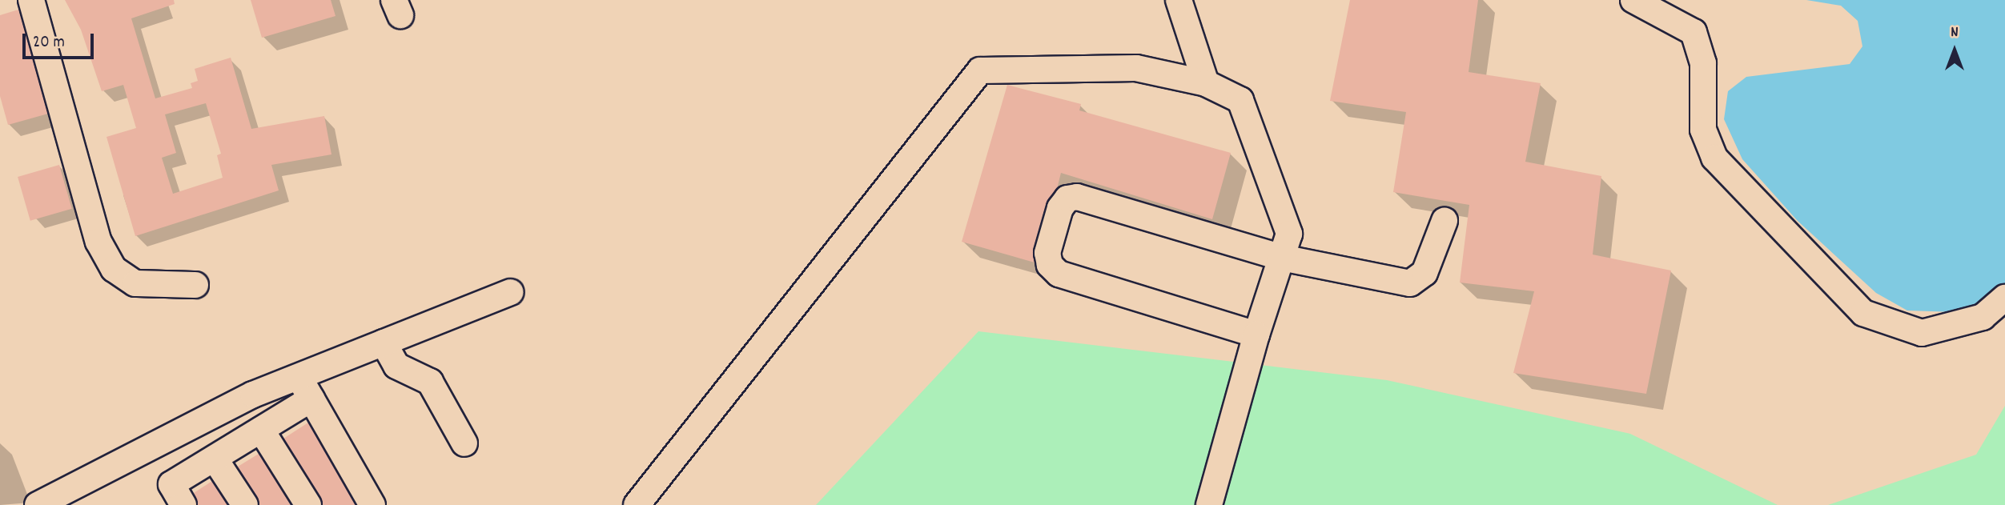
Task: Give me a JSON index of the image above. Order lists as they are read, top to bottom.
{
  "scale_bar": "20 m",
  "north": "top"
}
